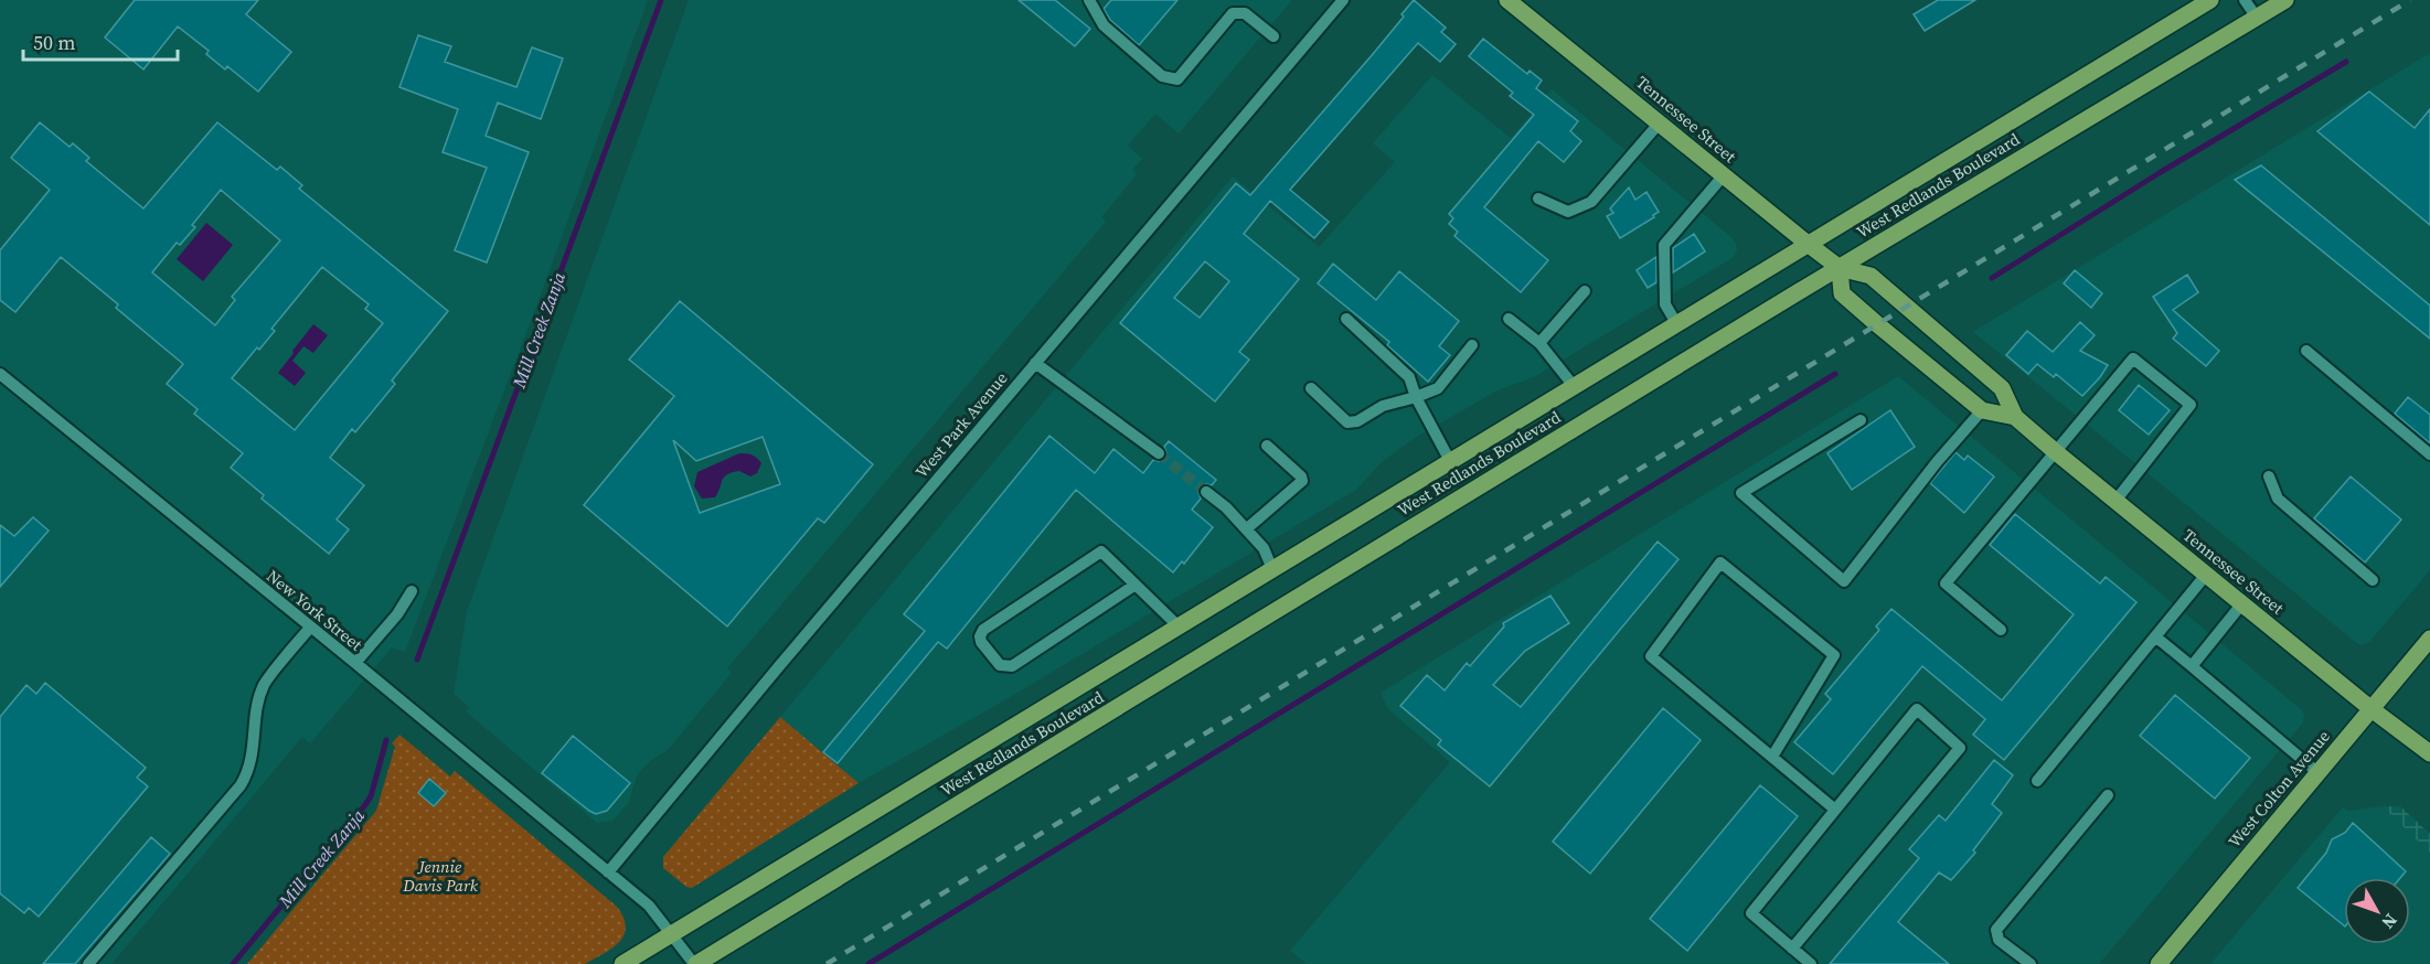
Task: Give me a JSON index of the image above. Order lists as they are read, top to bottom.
{
  "streets": {
    "main road": ["Tennessee Street", "West Redlands Boulevard", "West Colton Avenue"],
    "street": ["West Park Avenue", "New York Street"]
  },
  "crossings": [
    ["Tennessee Street", "West Redlands Boulevard"],
    ["Tennessee Street", "West Colton Avenue"],
    ["West Redlands Boulevard", "New York Street"],
    ["West Park Avenue", "New York Street"]
  ],
  "water": ["Mill Creek Zanja"],
  "parks": ["Jennie Davis Park"],
  "scale_bar": "50 m",
  "north": "bottom right"
}
